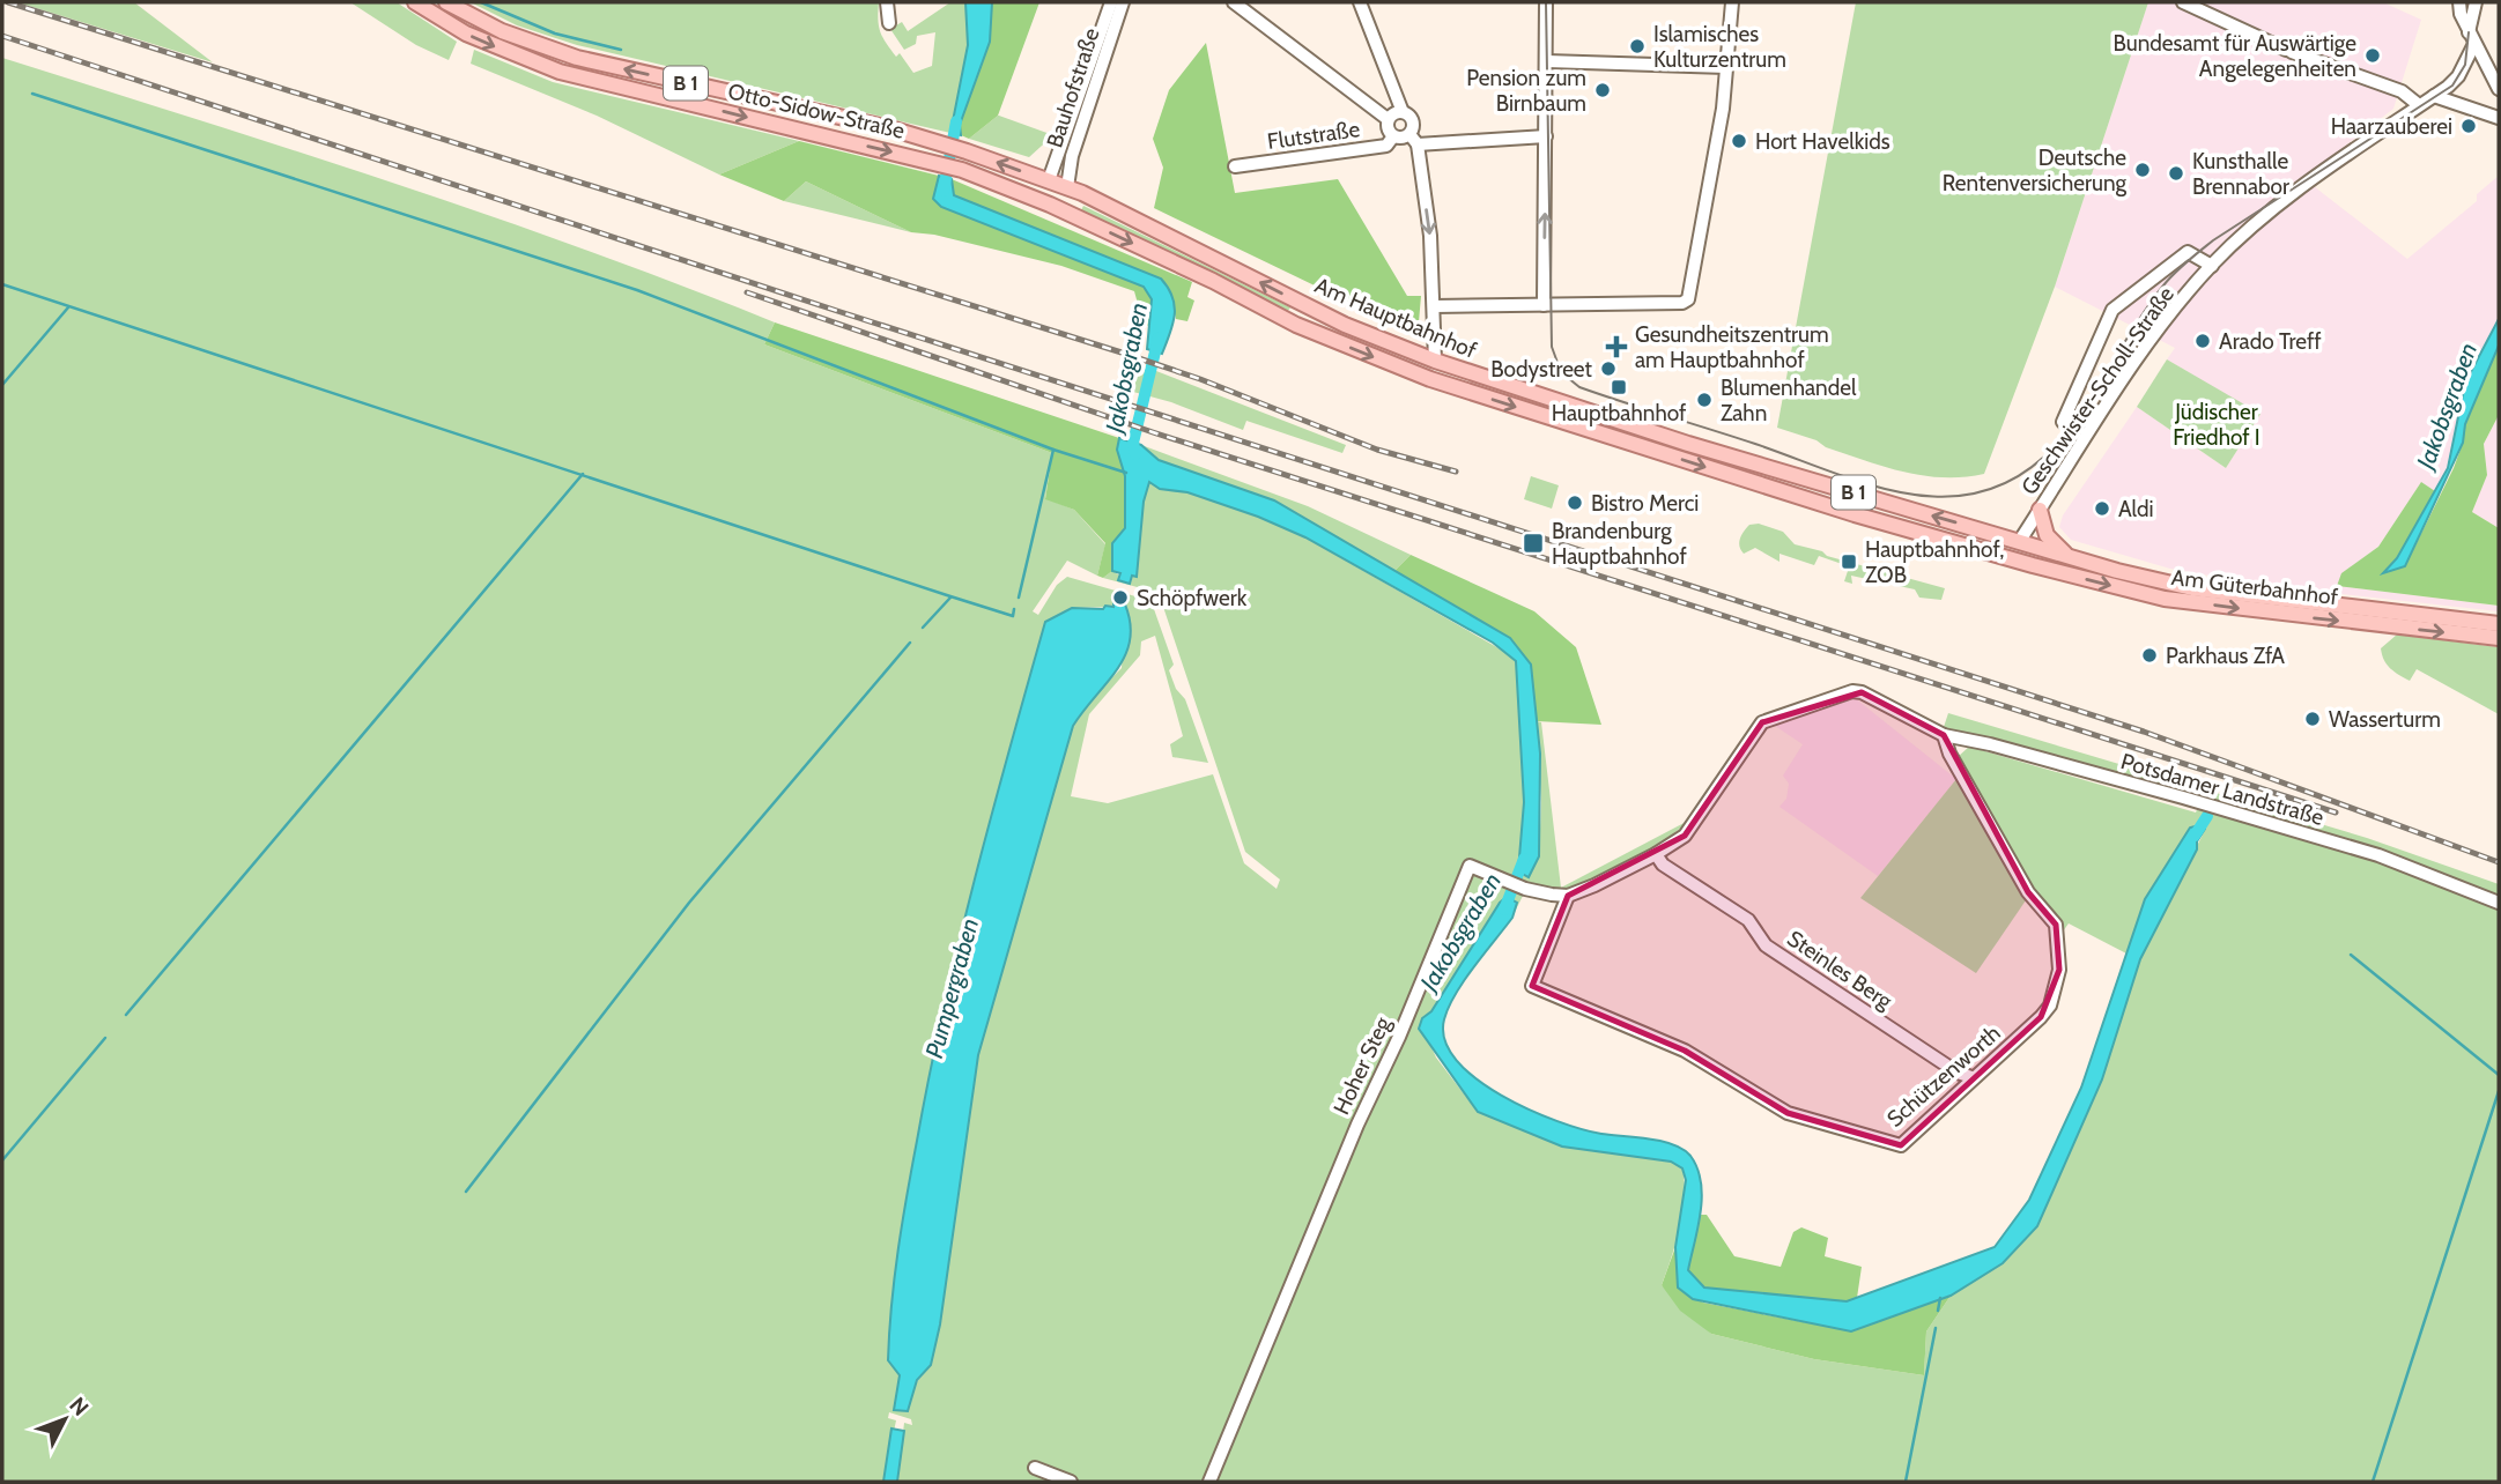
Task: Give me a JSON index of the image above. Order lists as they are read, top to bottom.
{
  "streets": {
    "main road": [
      "B 1",
      "Otto-Sidow-Straße",
      "Am Hauptbahnhof",
      "Am Güterbahnhof"
    ],
    "street": [
      "Bauhofstraße",
      "Flutstraße",
      "Geschwister-Scholl-Straße",
      "Potsdamer Landstraße",
      "Steinles Berg",
      "Hoher Steg",
      "Schützenworth"
    ]
  },
  "crossings": [
    ["Bauhofstraße", "Otto-Sidow-Straße"],
    ["Bauhofstraße", "Am Hauptbahnhof"],
    ["Otto-Sidow-Straße", "Am Hauptbahnhof"],
    ["Am Hauptbahnhof", "Geschwister-Scholl-Straße"],
    ["Am Hauptbahnhof", "Am Güterbahnhof"],
    ["Geschwister-Scholl-Straße", "Am Güterbahnhof"],
    ["Potsdamer Landstraße", "Schützenworth"],
    ["Steinles Berg", "Schützenworth"],
    ["Hoher Steg", "Schützenworth"]
  ],
  "water": ["Jakobsgraben", "Pumpergraben"],
  "parks": ["Jüdischer Friedhof I"],
  "places": {
    "other": [
      "Islamisches Kulturzentrum",
      "Bundesamt für Auswärtige Angelegenheiten",
      "Pension zum Birnbaum",
      "Haarzauberei",
      "Hort Havelkids",
      "Deutsche Rentenversicherung",
      "Kunsthalle Brennabor",
      "Arado Treff",
      "Bodystreet",
      "Blumenhandel Zahn",
      "Bistro Merci",
      "Aldi",
      "Schöpfwerk",
      "Parkhaus ZfA",
      "Wasserturm"
    ],
    "health": ["Gesundheitszentrum am Hauptbahnhof"],
    "transit": ["Hauptbahnhof", "Brandenburg Hauptbahnhof", "Hauptbahnhof, ZOB"]
  },
  "north": "top right"
}
